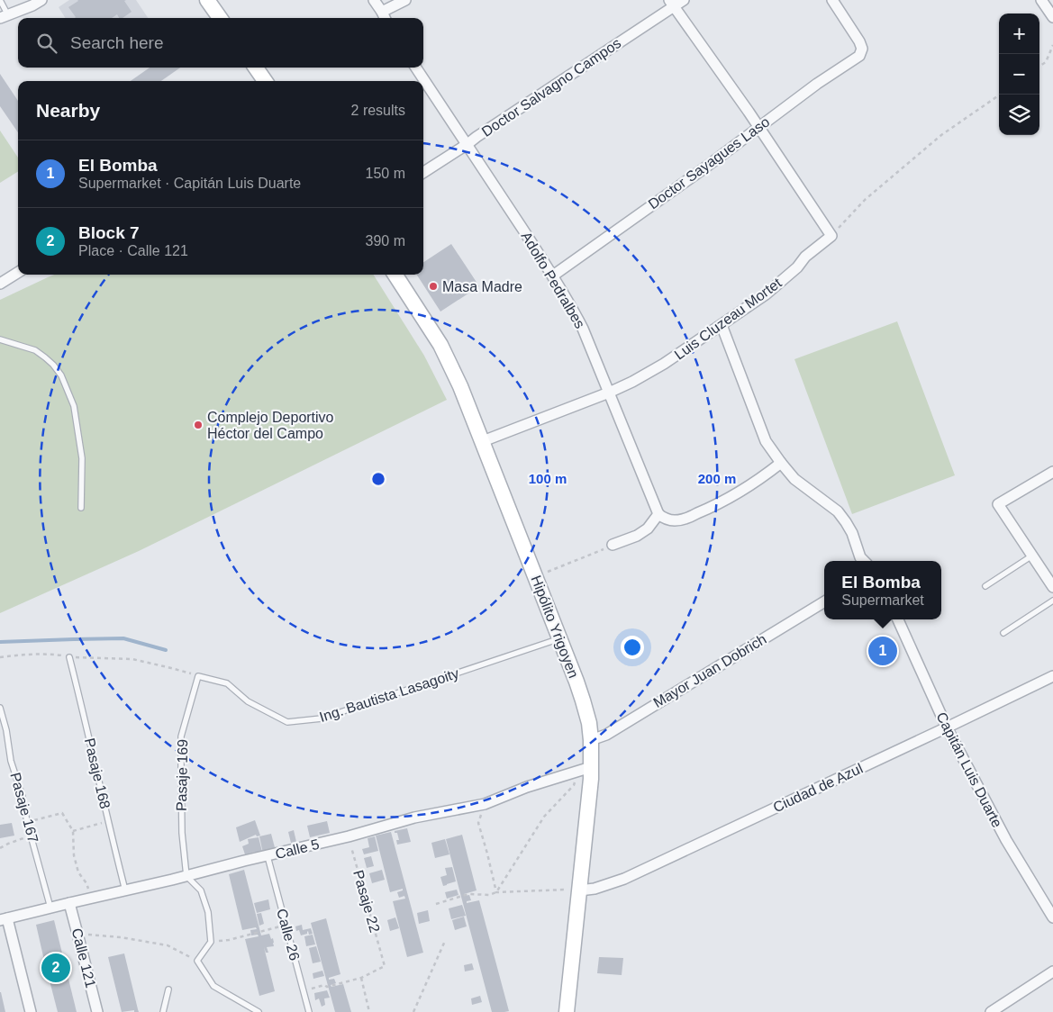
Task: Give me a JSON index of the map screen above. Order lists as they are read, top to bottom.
{
  "streets": {
    "street": [
      "Doctor Salvagno Campos",
      "Doctor Sayagues Laso",
      "Adolfo Pedralbes",
      "Luis Cluzeau Mortet",
      "Hipólito Yrigoyen",
      "Mayor Juan Dobrich",
      "Capitán Luis Duarte",
      "Ciudad de Azul",
      "Calle 5",
      "Calle 121"
    ],
    "lane": [
      "Ing. Bautista Lasagoity",
      "Pasaje 168",
      "Pasaje 169",
      "Pasaje 167",
      "Calle 26"
    ],
    "path": ["Pasaje 22"]
  },
  "crossings": [
    ["Doctor Salvagno Campos", "Adolfo Pedralbes"],
    ["Doctor Sayagues Laso", "Adolfo Pedralbes"],
    ["Adolfo Pedralbes", "Luis Cluzeau Mortet"],
    ["Luis Cluzeau Mortet", "Hipólito Yrigoyen"],
    ["Hipólito Yrigoyen", "Mayor Juan Dobrich"],
    ["Hipólito Yrigoyen", "Ing. Bautista Lasagoity"],
    ["Hipólito Yrigoyen", "Ciudad de Azul"],
    ["Hipólito Yrigoyen", "Calle 5"],
    ["Ing. Bautista Lasagoity", "Pasaje 169"],
    ["Capitán Luis Duarte", "Ciudad de Azul"],
    ["Pasaje 168", "Calle 5"],
    ["Pasaje 169", "Calle 5"],
    ["Pasaje 167", "Calle 5"],
    ["Calle 5", "Pasaje 22"],
    ["Calle 5", "Calle 26"],
    ["Calle 5", "Calle 121"]
  ],
  "places": ["Masa Madre", "Complejo Deportivo Héctor del Campo"],
  "page": {
    "map_buttons": ["+", "−"],
    "search": "Search here",
    "heading": ["Nearby", "2 results"],
    "list": [
      {
        "mark": "1",
        "name": "El Bomba",
        "note": "Supermarket · Capitán Luis Duarte",
        "value": "150 m"
      },
      {
        "mark": "2",
        "name": "Block 7",
        "note": "Place · Calle 121",
        "value": "390 m"
      }
    ],
    "popup": ["El Bomba", "Supermarket"],
    "pins": ["1", "2"]
  },
  "rings": ["100 m", "200 m"]
}
